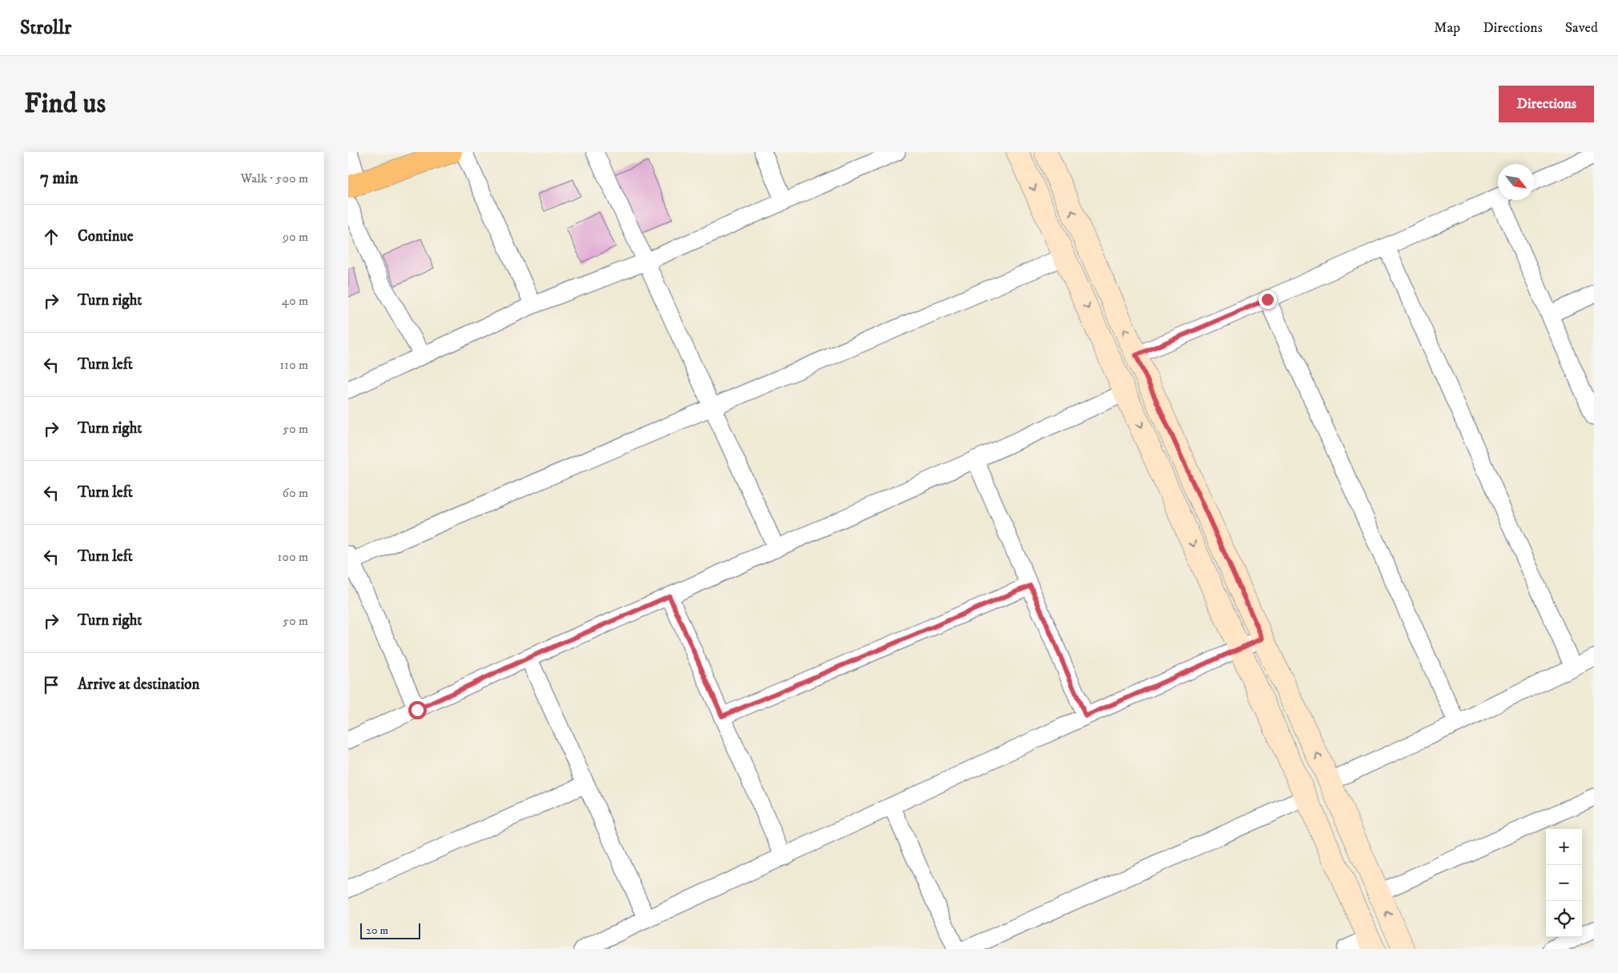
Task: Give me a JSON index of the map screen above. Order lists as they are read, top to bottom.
{
  "scale_bar": "20 m",
  "north": "bottom right",
  "page": {
    "header": "Strollr",
    "nav": ["Map", "Directions", "Saved"],
    "buttons": "Directions",
    "title": "Find us",
    "heading": ["7 min", "Walk · 500 m"],
    "list": [
      ["Continue", "90 m"],
      ["Turn right", "40 m"],
      ["Turn left", "110 m"],
      ["Turn right", "50 m"],
      ["Turn left", "60 m"],
      ["Turn left", "100 m"],
      ["Turn right", "50 m"],
      "Arrive at destination"
    ],
    "map_buttons": ["+", "−"],
    "scale": "20 m"
  }
}
